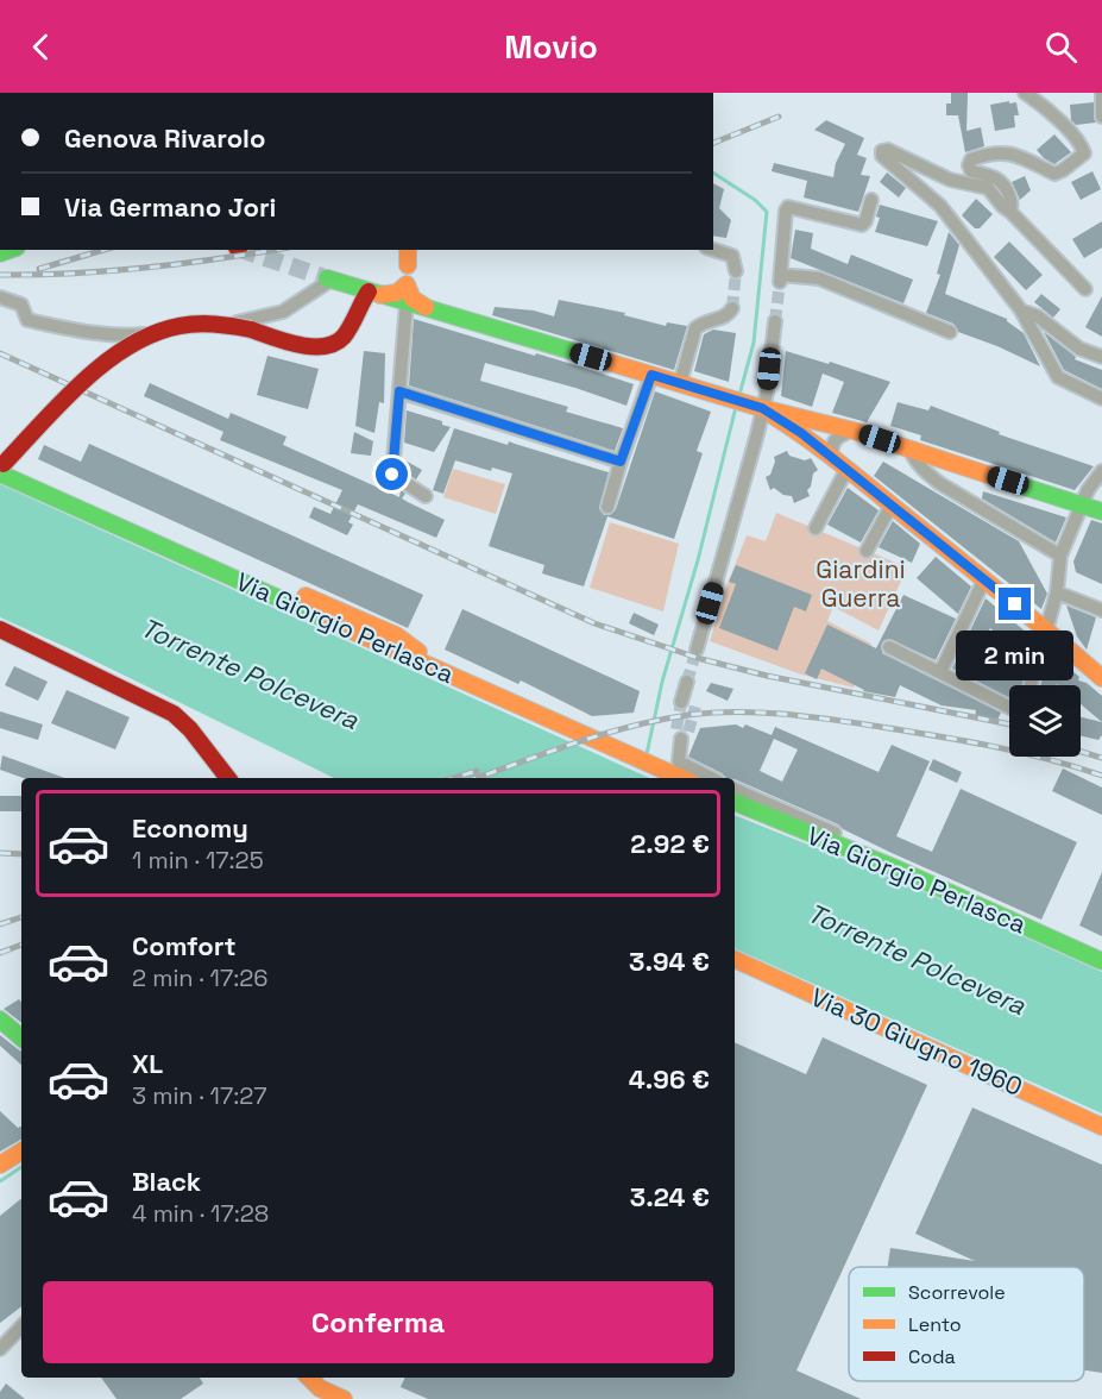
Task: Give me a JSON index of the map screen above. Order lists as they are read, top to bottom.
{
  "streets": {
    "main road": ["Via Giorgio Perlasca", "Via 30 Giugno 1960"]
  },
  "water": ["Torrente Polcevera"],
  "parks": ["Giardini Guerra"],
  "legend": ["Scorrevole", "Lento", "Coda"],
  "page": {
    "header": "Movio",
    "banner": ["Genova Rivarolo", "Via Germano Jori"],
    "bubble": "2 min",
    "list": [
      {
        "name": "Economy",
        "note": "1 min · 17:25",
        "value": "2.92 €"
      },
      {
        "name": "Comfort",
        "note": "2 min · 17:26",
        "value": "3.94 €"
      },
      {
        "name": "XL",
        "note": "3 min · 17:27",
        "value": "4.96 €"
      },
      {
        "name": "Black",
        "note": "4 min · 17:28",
        "value": "3.24 €"
      }
    ],
    "buttons": "Conferma"
  }
}
